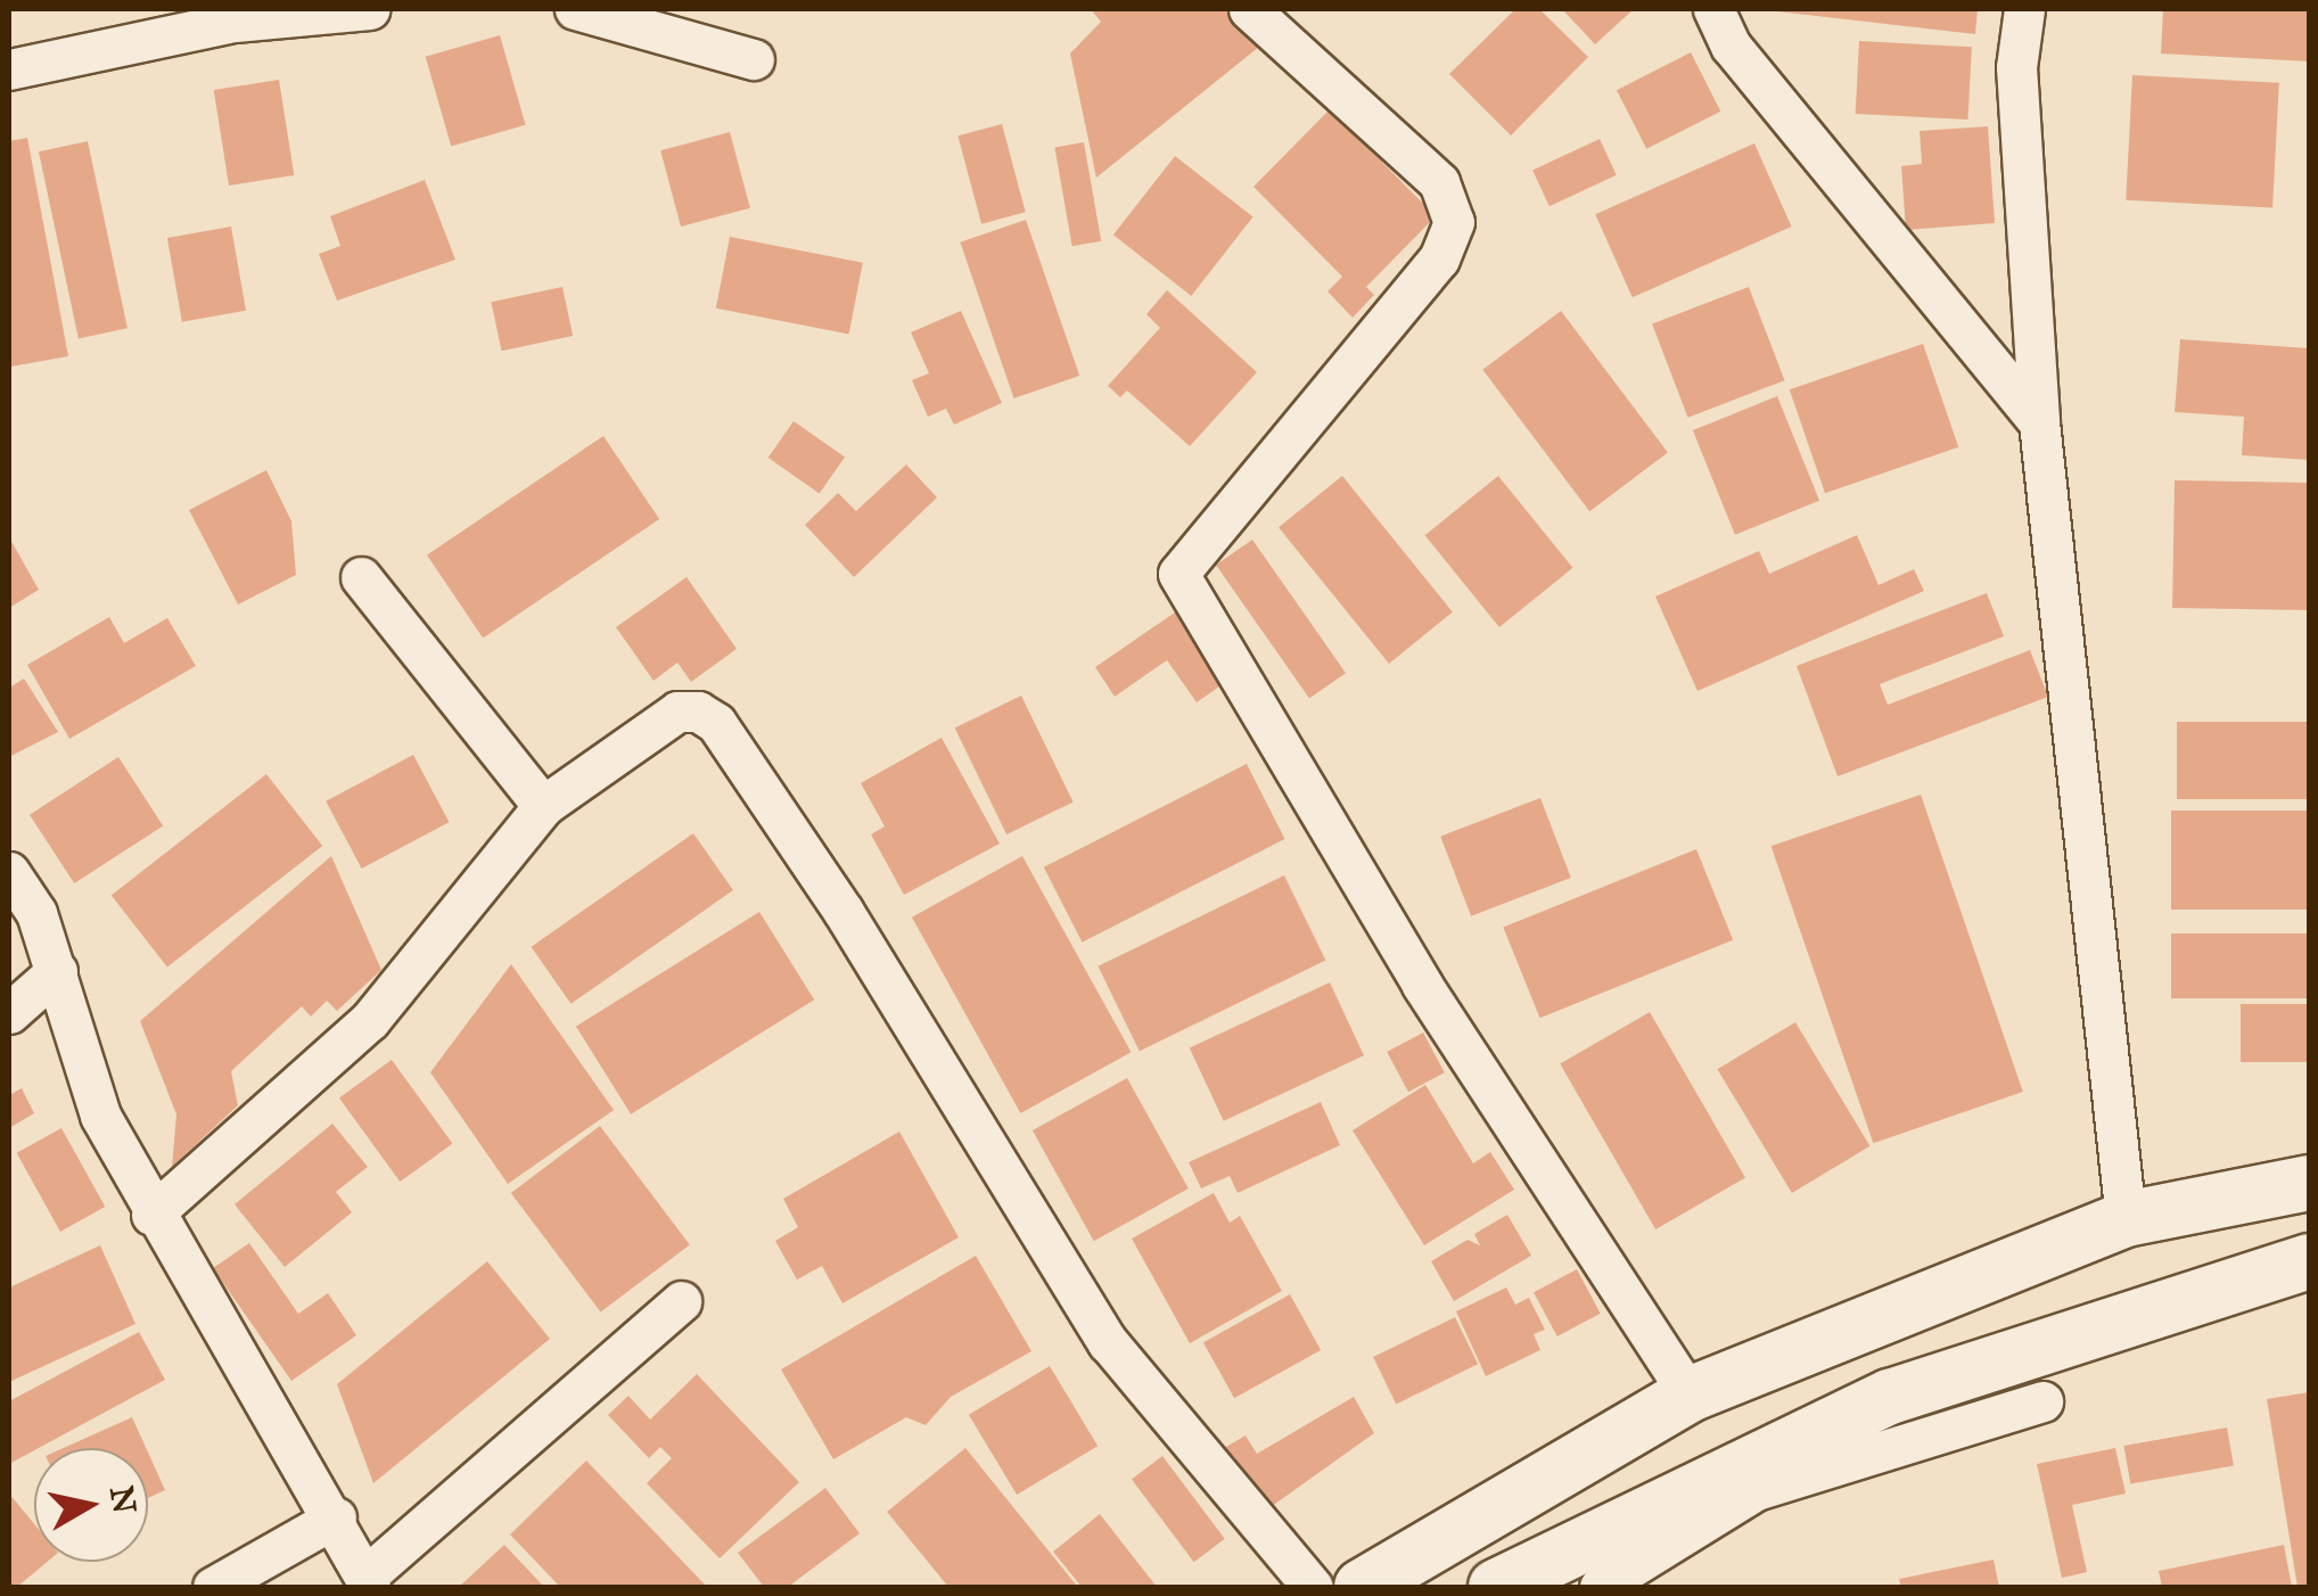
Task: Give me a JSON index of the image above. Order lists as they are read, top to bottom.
{
  "north": "right"
}
